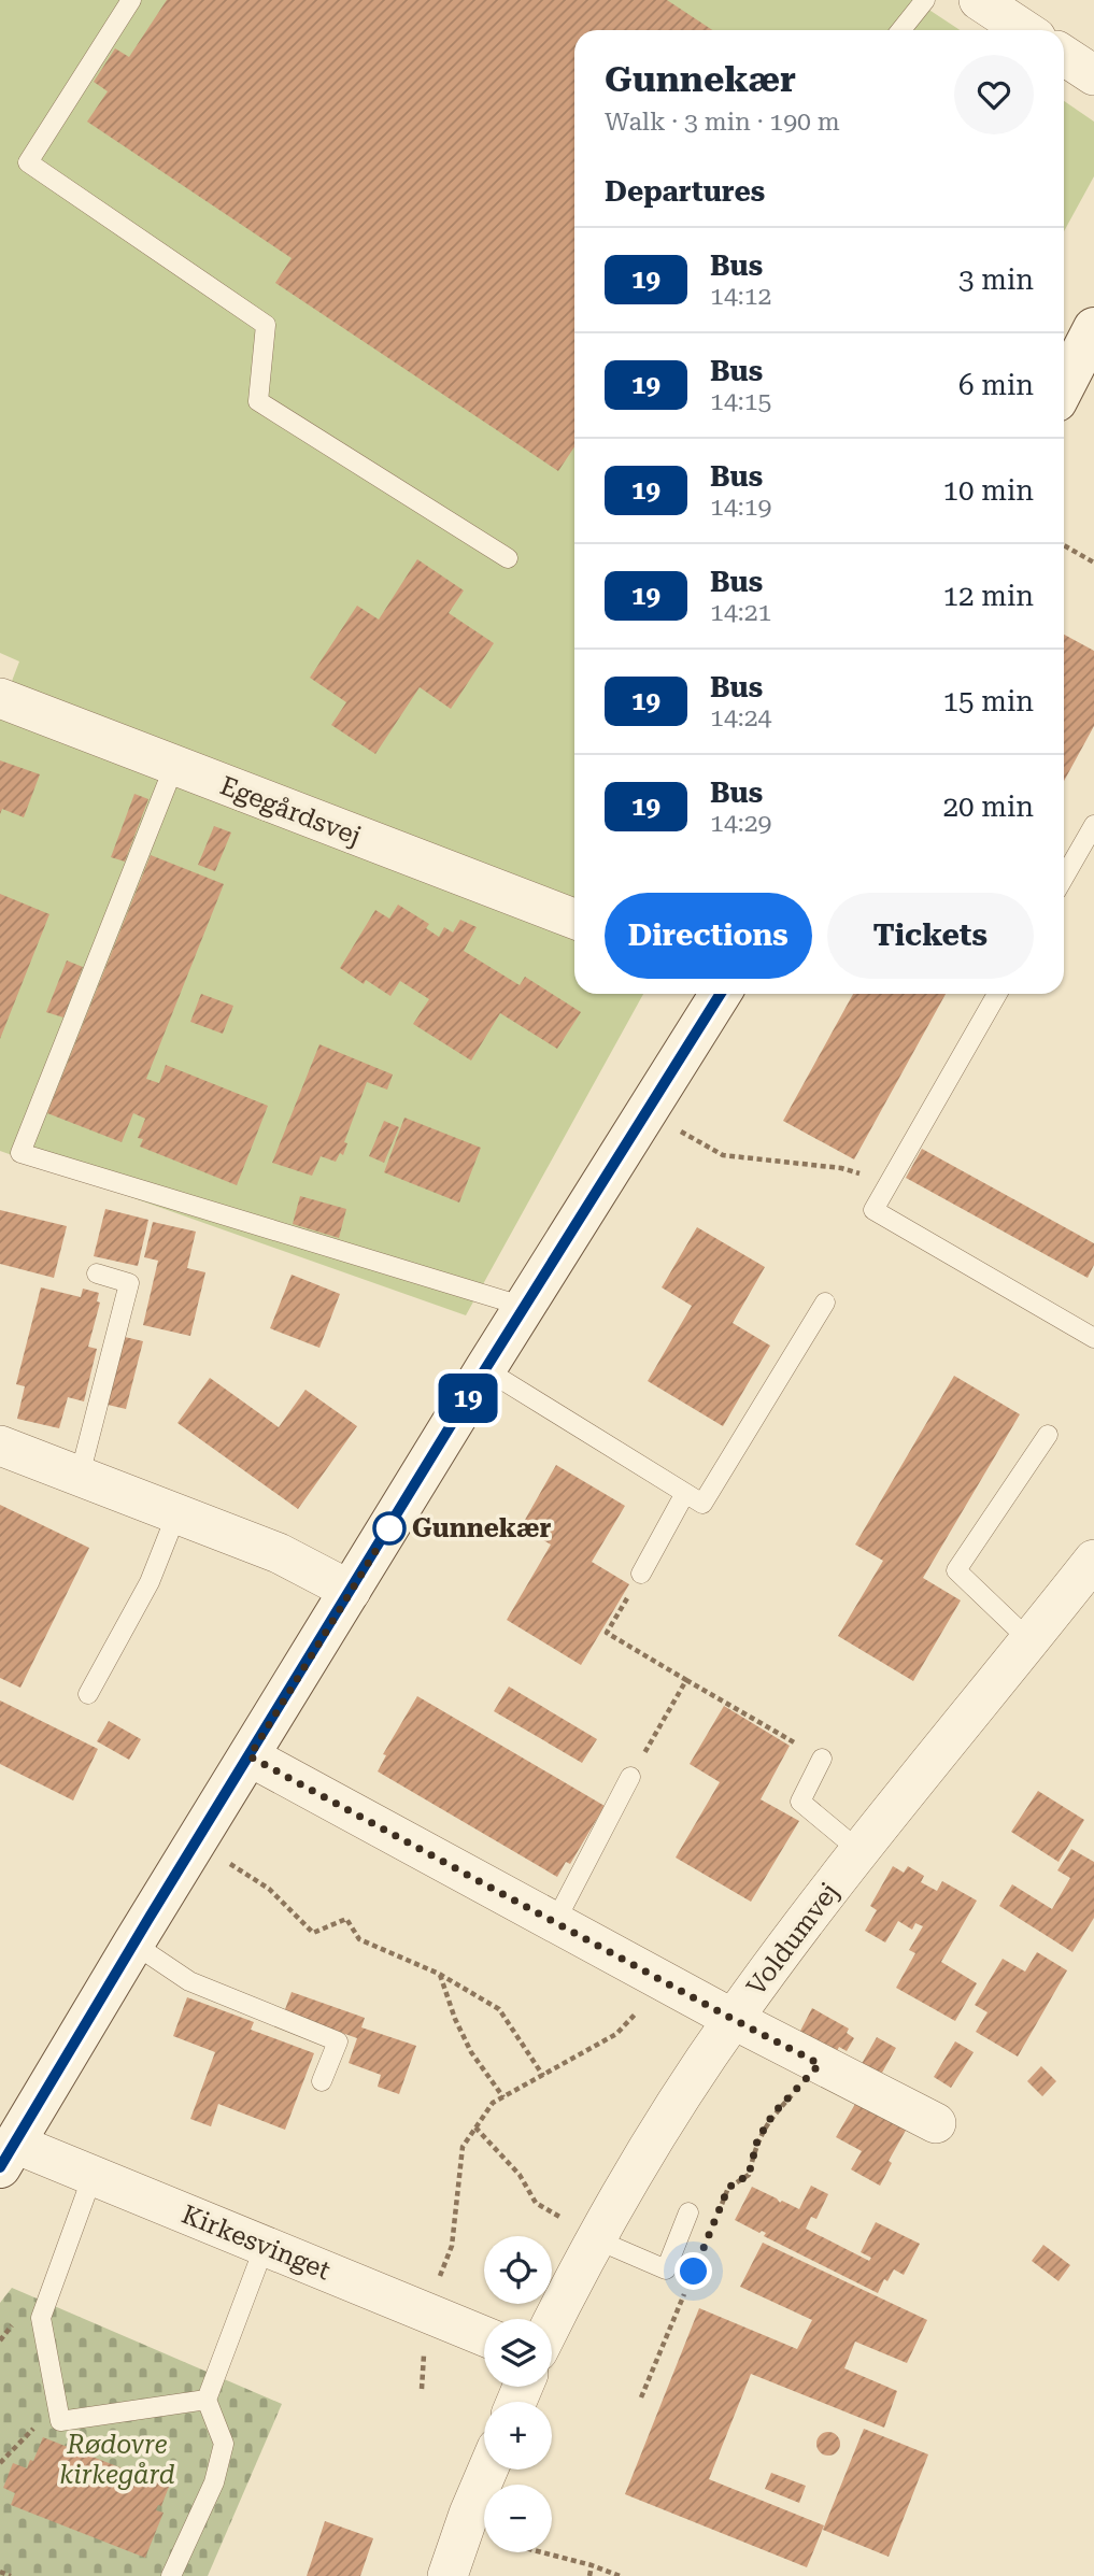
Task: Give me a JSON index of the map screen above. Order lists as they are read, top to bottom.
{
  "streets": {
    "street": ["Egegårdsvej", "Voldumvej", "Kirkesvinget"]
  },
  "parks": ["Rødovre kirkegård"],
  "places": ["Gunnekær"],
  "lines": ["bus line 19"],
  "page": {
    "on_map": "19",
    "heading": [
      ["Gunnekær", "Walk · 3 min · 190 m"],
      "Departures"
    ],
    "list": [
      {
        "mark": "19",
        "name": "Bus",
        "note": "14:12",
        "value": "3 min"
      },
      {
        "mark": "19",
        "name": "Bus",
        "note": "14:15",
        "value": "6 min"
      },
      {
        "mark": "19",
        "name": "Bus",
        "note": "14:19",
        "value": "10 min"
      },
      {
        "mark": "19",
        "name": "Bus",
        "note": "14:21",
        "value": "12 min"
      },
      {
        "mark": "19",
        "name": "Bus",
        "note": "14:24",
        "value": "15 min"
      },
      {
        "mark": "19",
        "name": "Bus",
        "note": "14:29",
        "value": "20 min"
      }
    ],
    "buttons": ["Directions", "Tickets"],
    "map_buttons": ["+", "−"]
  }
}
